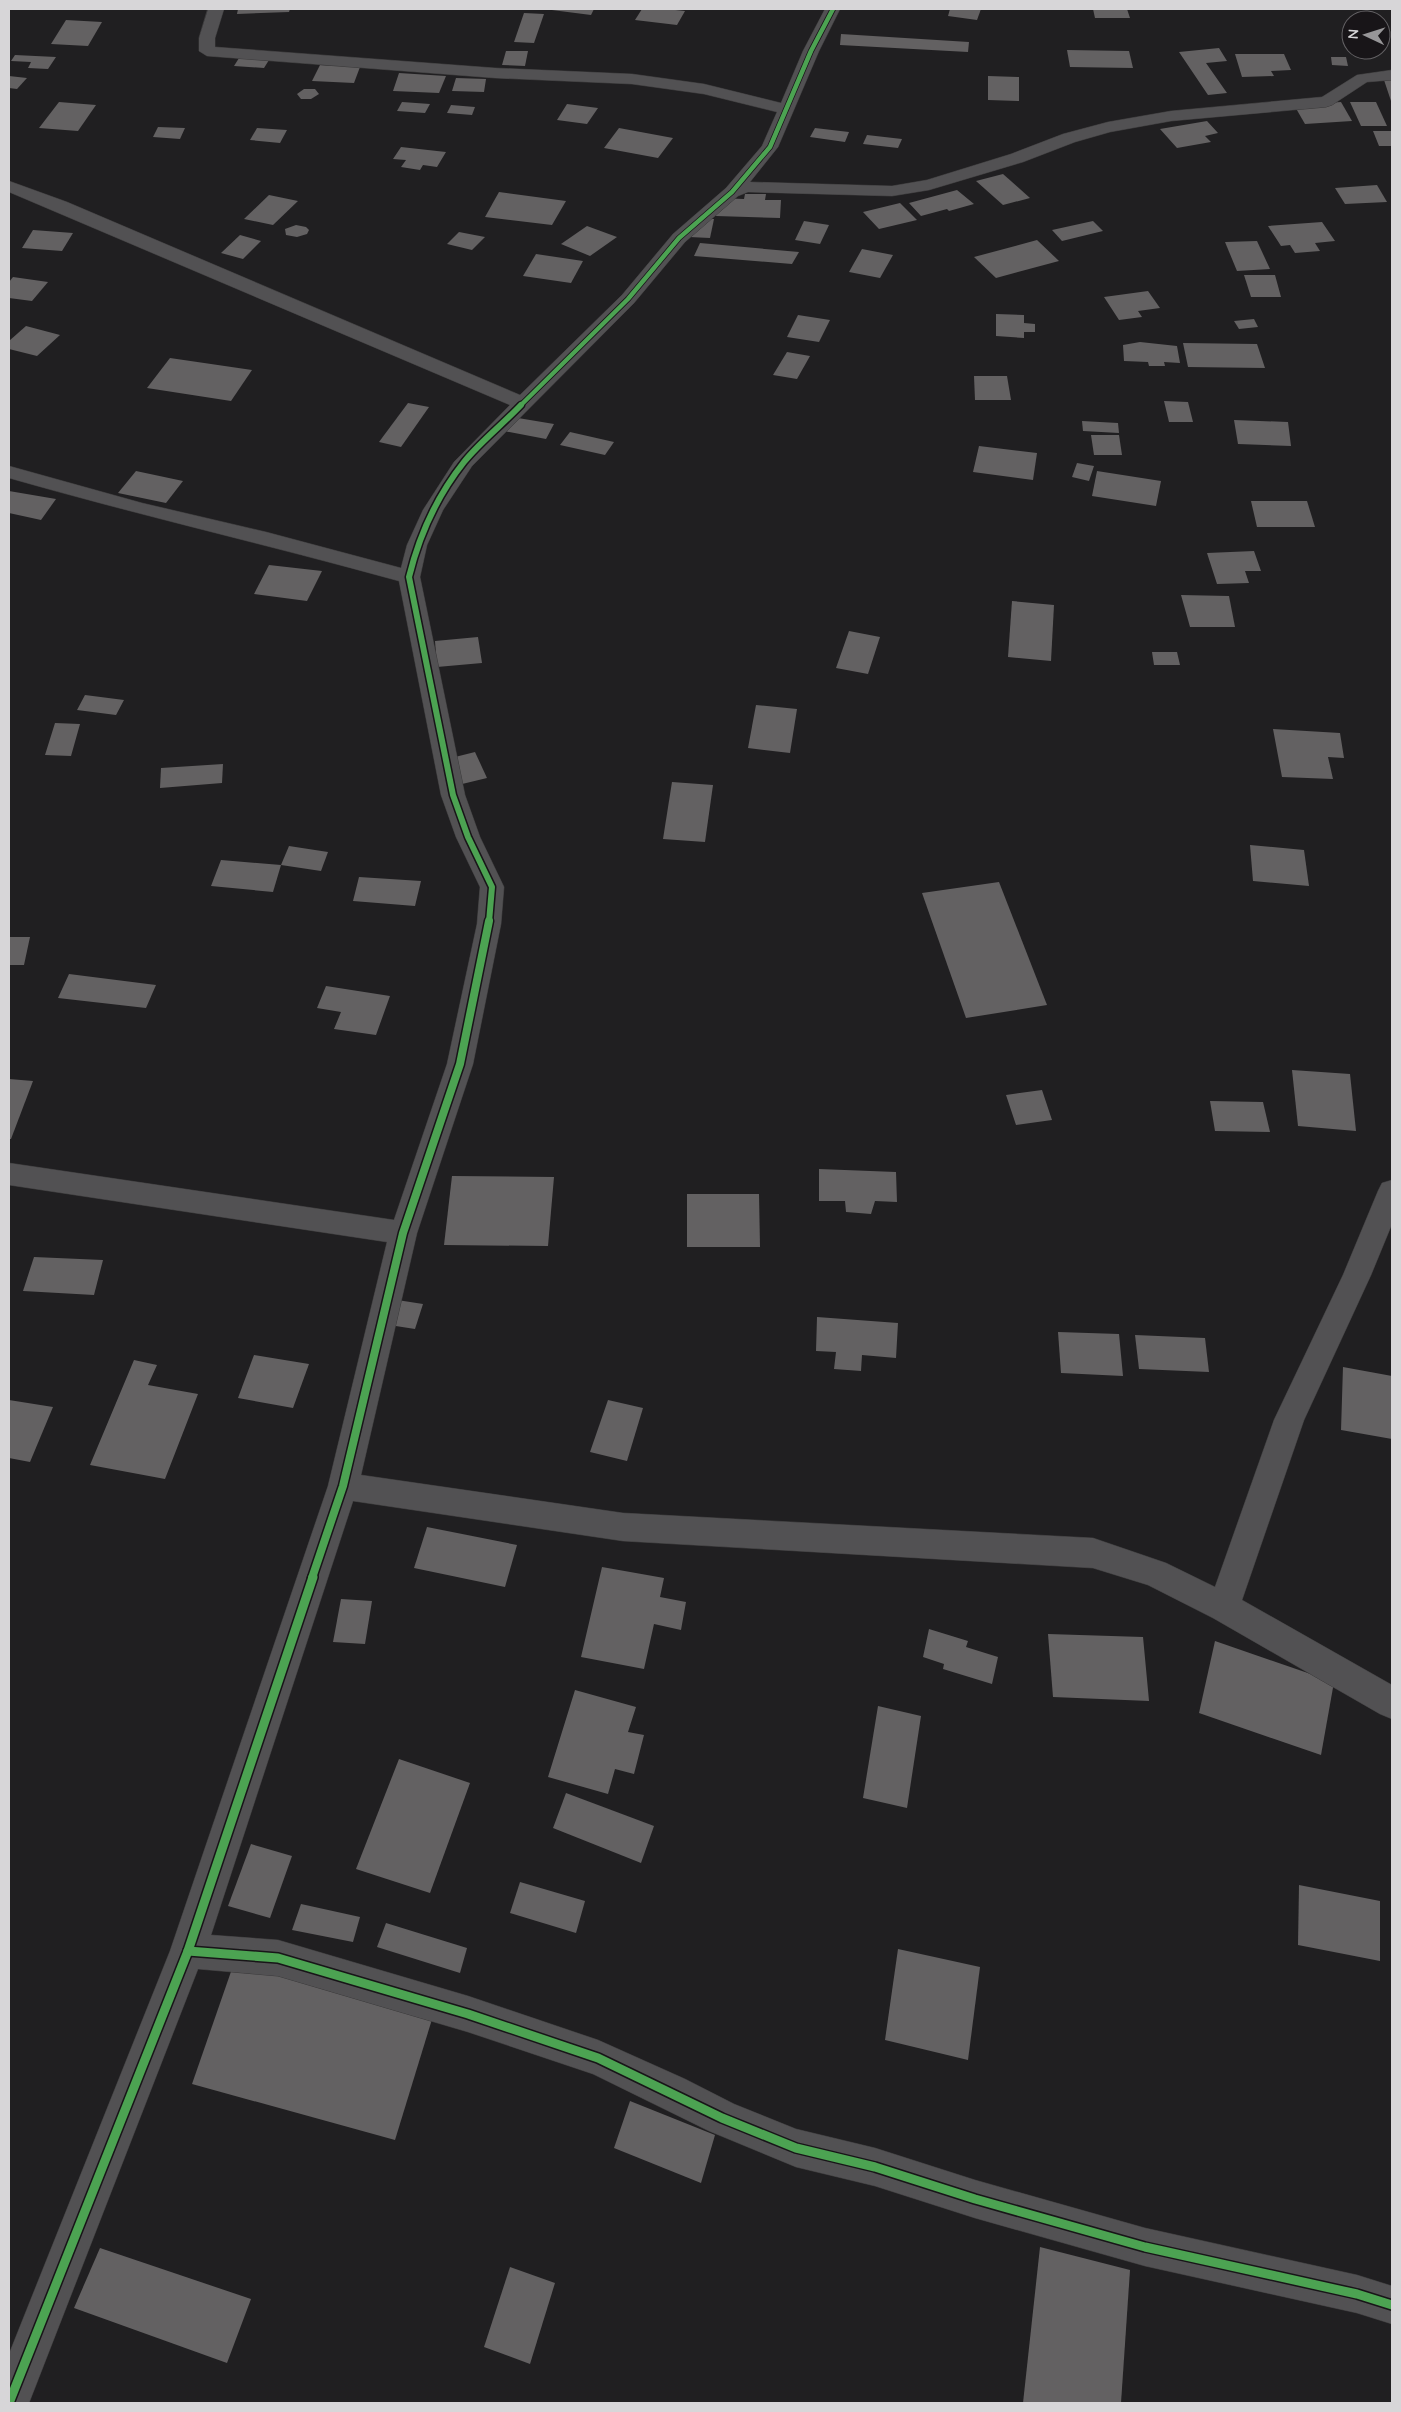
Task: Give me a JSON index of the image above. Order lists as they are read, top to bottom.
{
  "north": "left"
}
